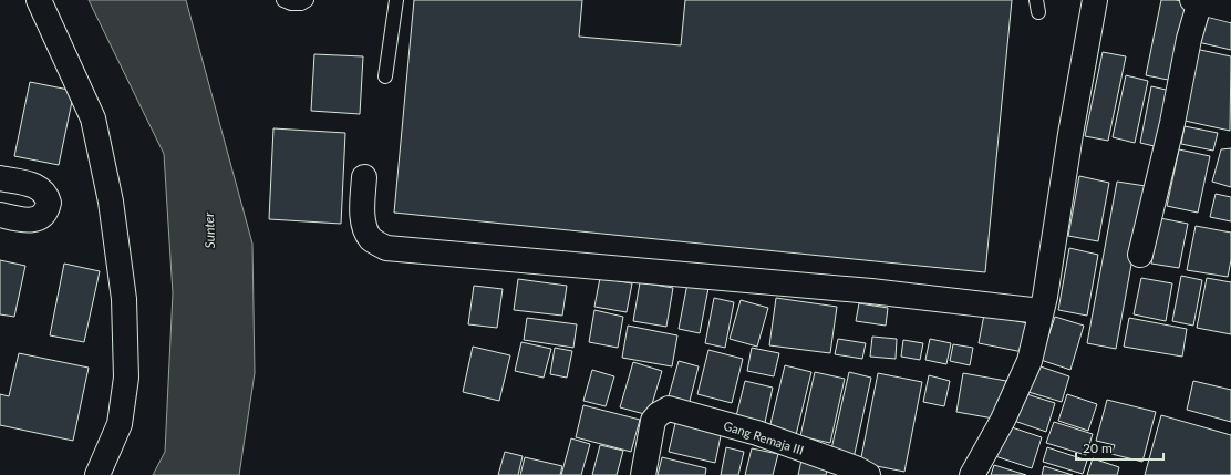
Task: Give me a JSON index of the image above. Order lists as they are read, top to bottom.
{
  "streets": {
    "street": ["Gang Remaja III"]
  },
  "water": ["Sunter"],
  "scale_bar": "20 m"
}
